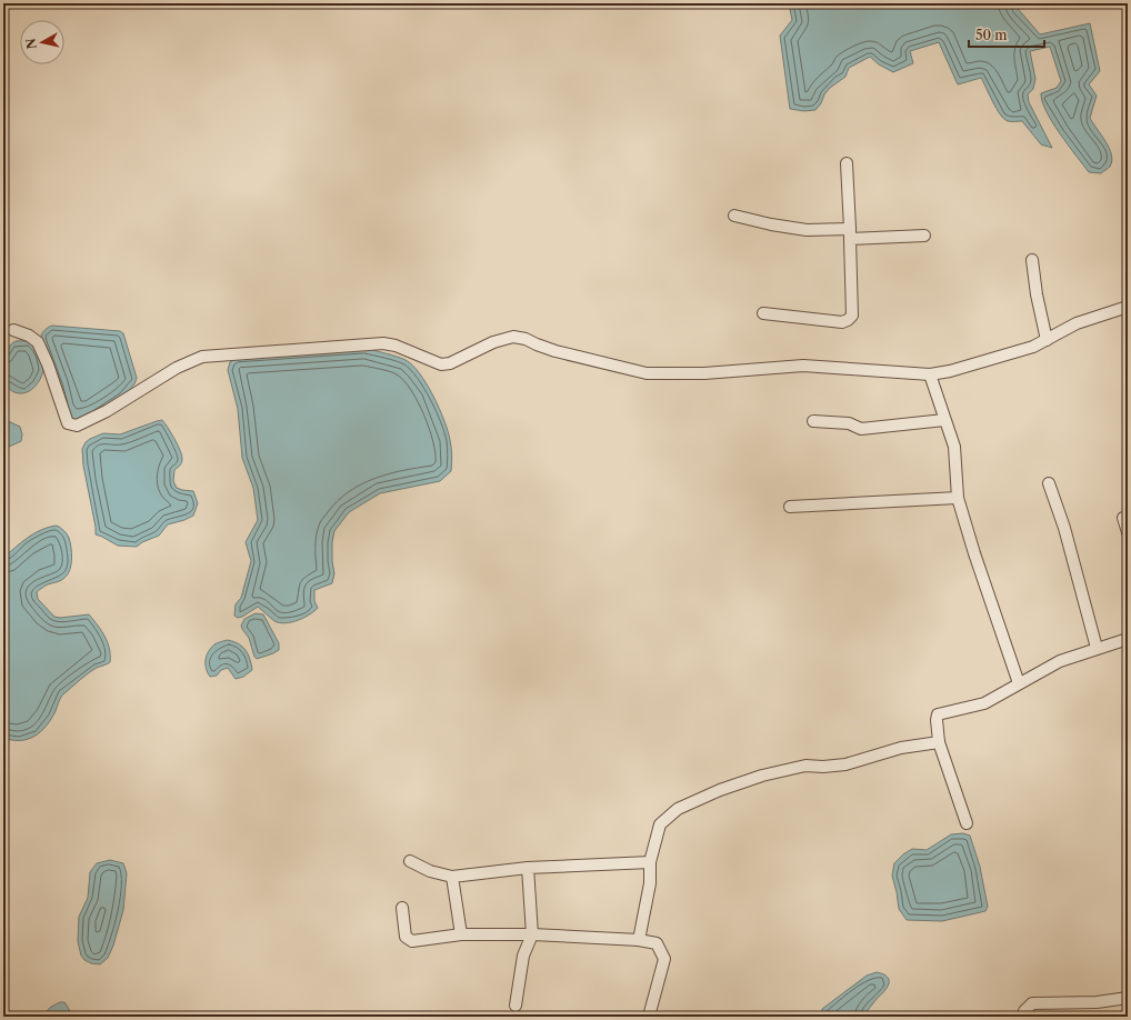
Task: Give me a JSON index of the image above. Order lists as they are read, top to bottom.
{
  "scale_bar": "50 m",
  "north": "left"
}
